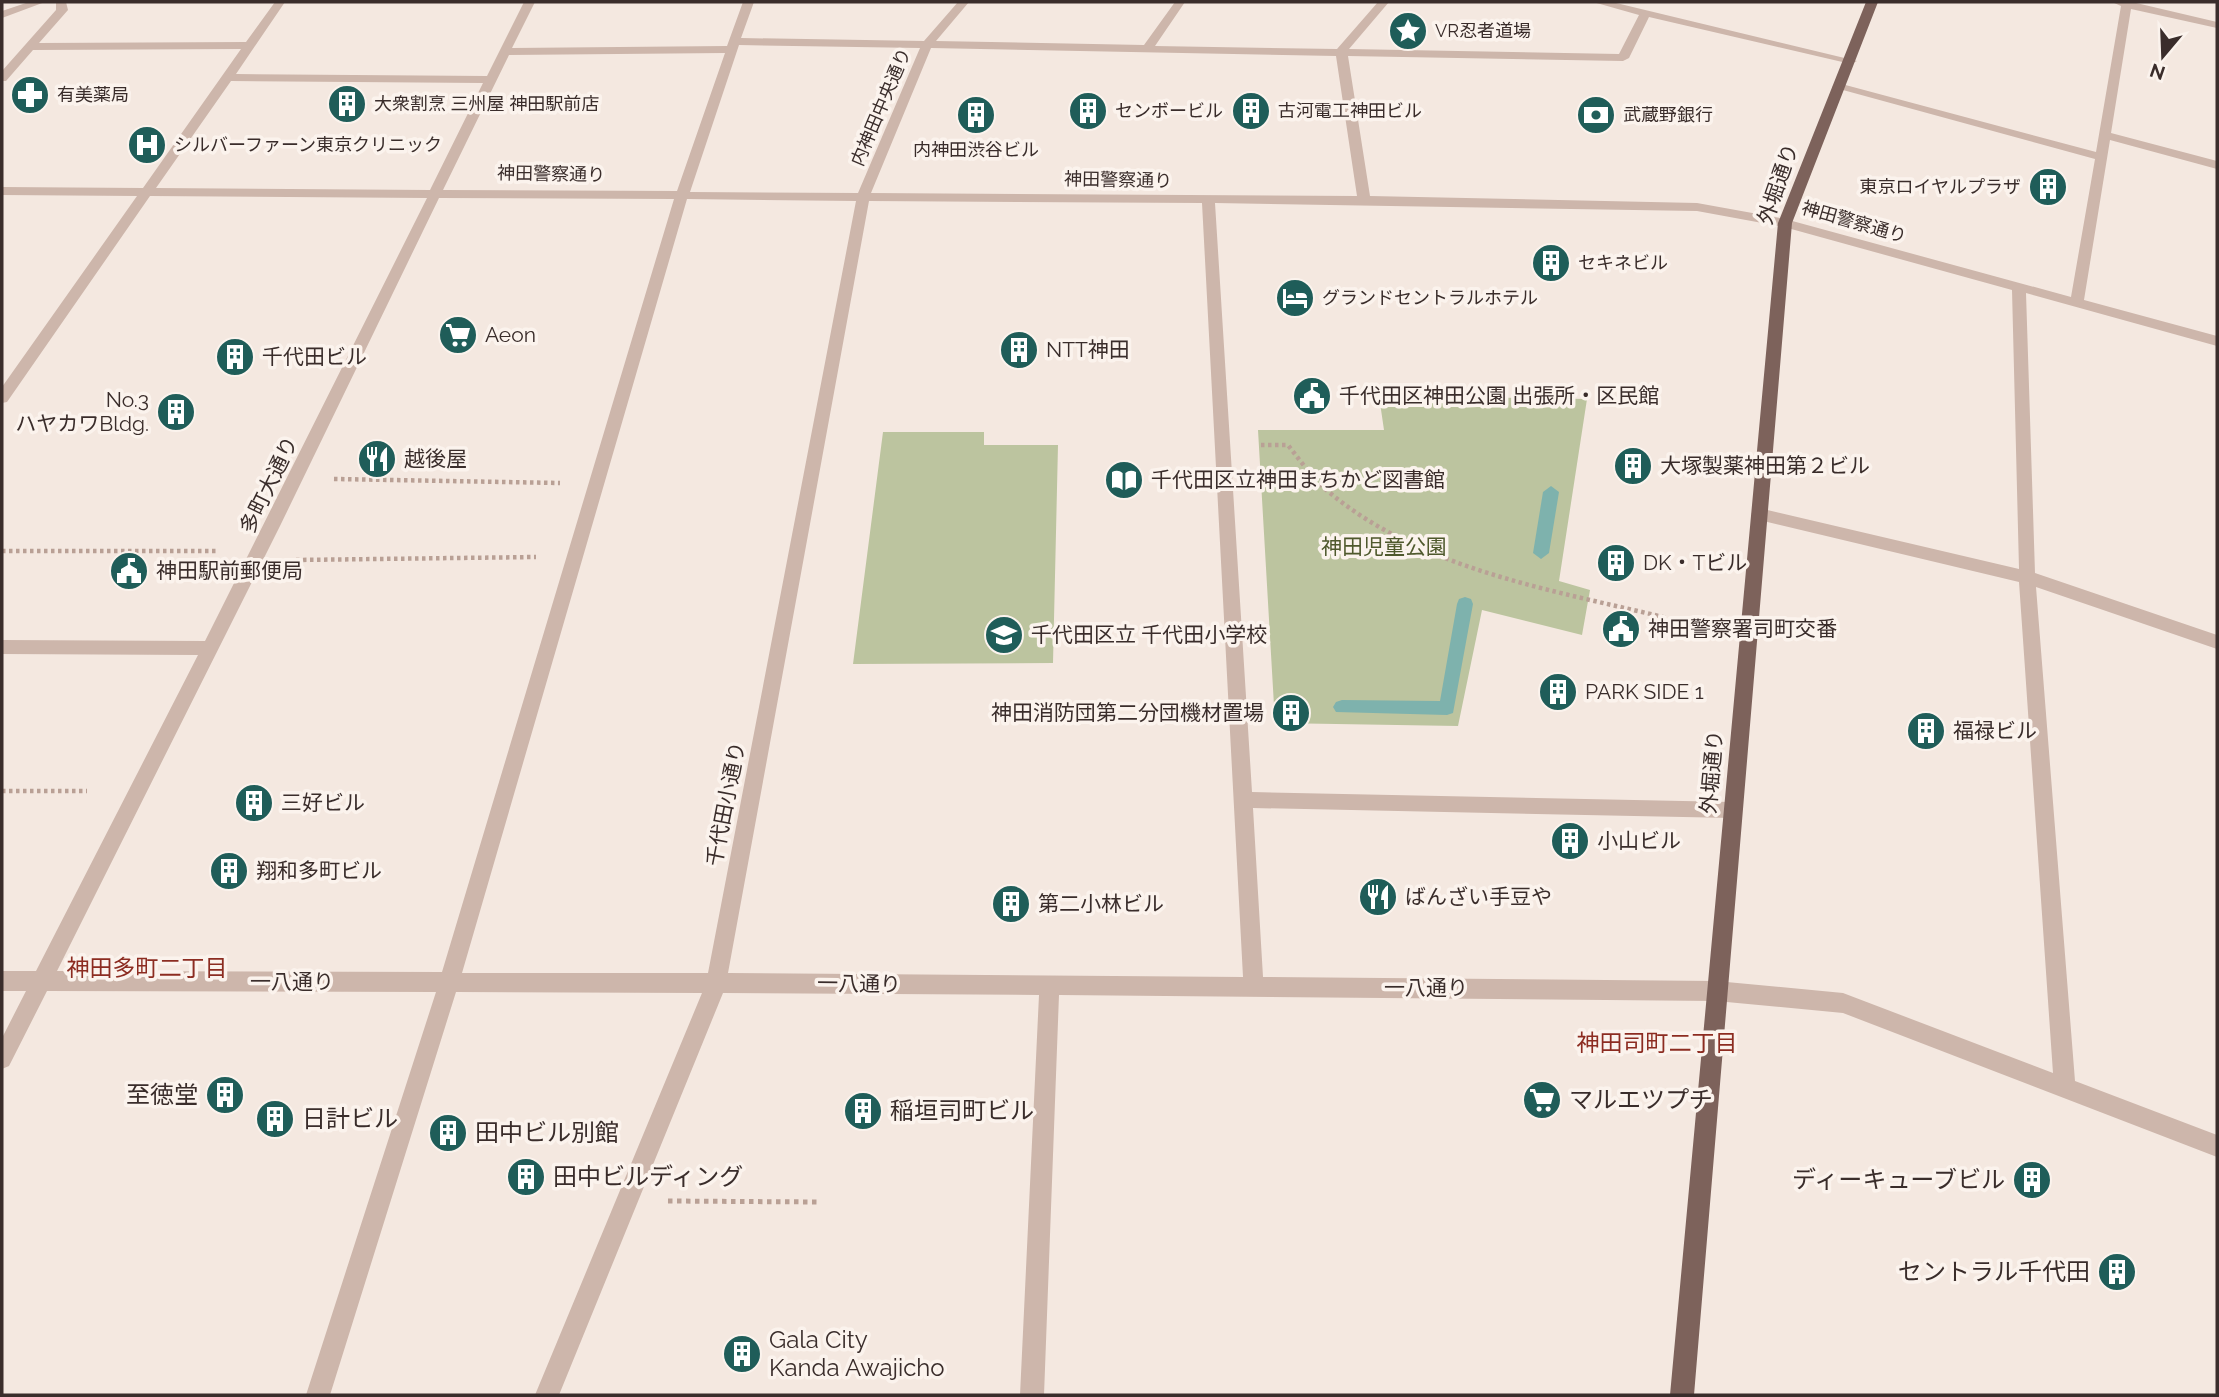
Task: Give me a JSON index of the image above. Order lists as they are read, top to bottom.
{
  "streets": {
    "main road": ["外堀通り"],
    "street": [
      "内神田中央通り",
      "神田警察通り",
      "多町大通り",
      "千代田小通り",
      "一八通り"
    ]
  },
  "crossings": [
    ["内神田中央通り", "神田警察通り"],
    ["内神田中央通り", "千代田小通り"],
    ["神田警察通り", "外堀通り"],
    ["神田警察通り", "多町大通り"],
    ["神田警察通り", "千代田小通り"],
    ["外堀通り", "一八通り"],
    ["多町大通り", "一八通り"],
    ["千代田小通り", "一八通り"]
  ],
  "districts": ["神田多町二丁目", "神田司町二丁目"],
  "parks": ["神田児童公園"],
  "places": {
    "place": ["VR忍者道場"],
    "pharmacy": ["有美薬局"],
    "building": [
      "大衆割烹 三州屋 神田駅前店",
      "センボービル",
      "古河電工神田ビル",
      "内神田渋谷ビル",
      "東京ロイヤルプラザ",
      "セキネビル",
      "NTT神田",
      "千代田ビル",
      "No.3 ハヤカワBldg.",
      "大塚製薬神田第２ビル",
      "DK・Tビル",
      "PARK SIDE 1",
      "神田消防団第二分団機材置場",
      "福禄ビル",
      "三好ビル",
      "小山ビル",
      "翔和多町ビル",
      "第二小林ビル",
      "至徳堂",
      "稲垣司町ビル",
      "日計ビル",
      "田中ビル別館",
      "田中ビルディング",
      "ディーキューブビル",
      "セントラル千代田",
      "Gala City Kanda Awajicho"
    ],
    "bank": ["武蔵野銀行"],
    "hospital": ["シルバーファーン東京クリニック"],
    "hotel": ["グランドセントラルホテル"],
    "supermarket": ["Aeon", "マルエツプチ"],
    "public building": ["千代田区神田公園 出張所・区民館", "神田駅前郵便局", "神田警察署司町交番"],
    "restaurant": ["越後屋", "ばんざい手豆や"],
    "library": ["千代田区立神田まちかど図書館"],
    "school or university": ["千代田区立 千代田小学校"]
  },
  "north": "bottom"
}
